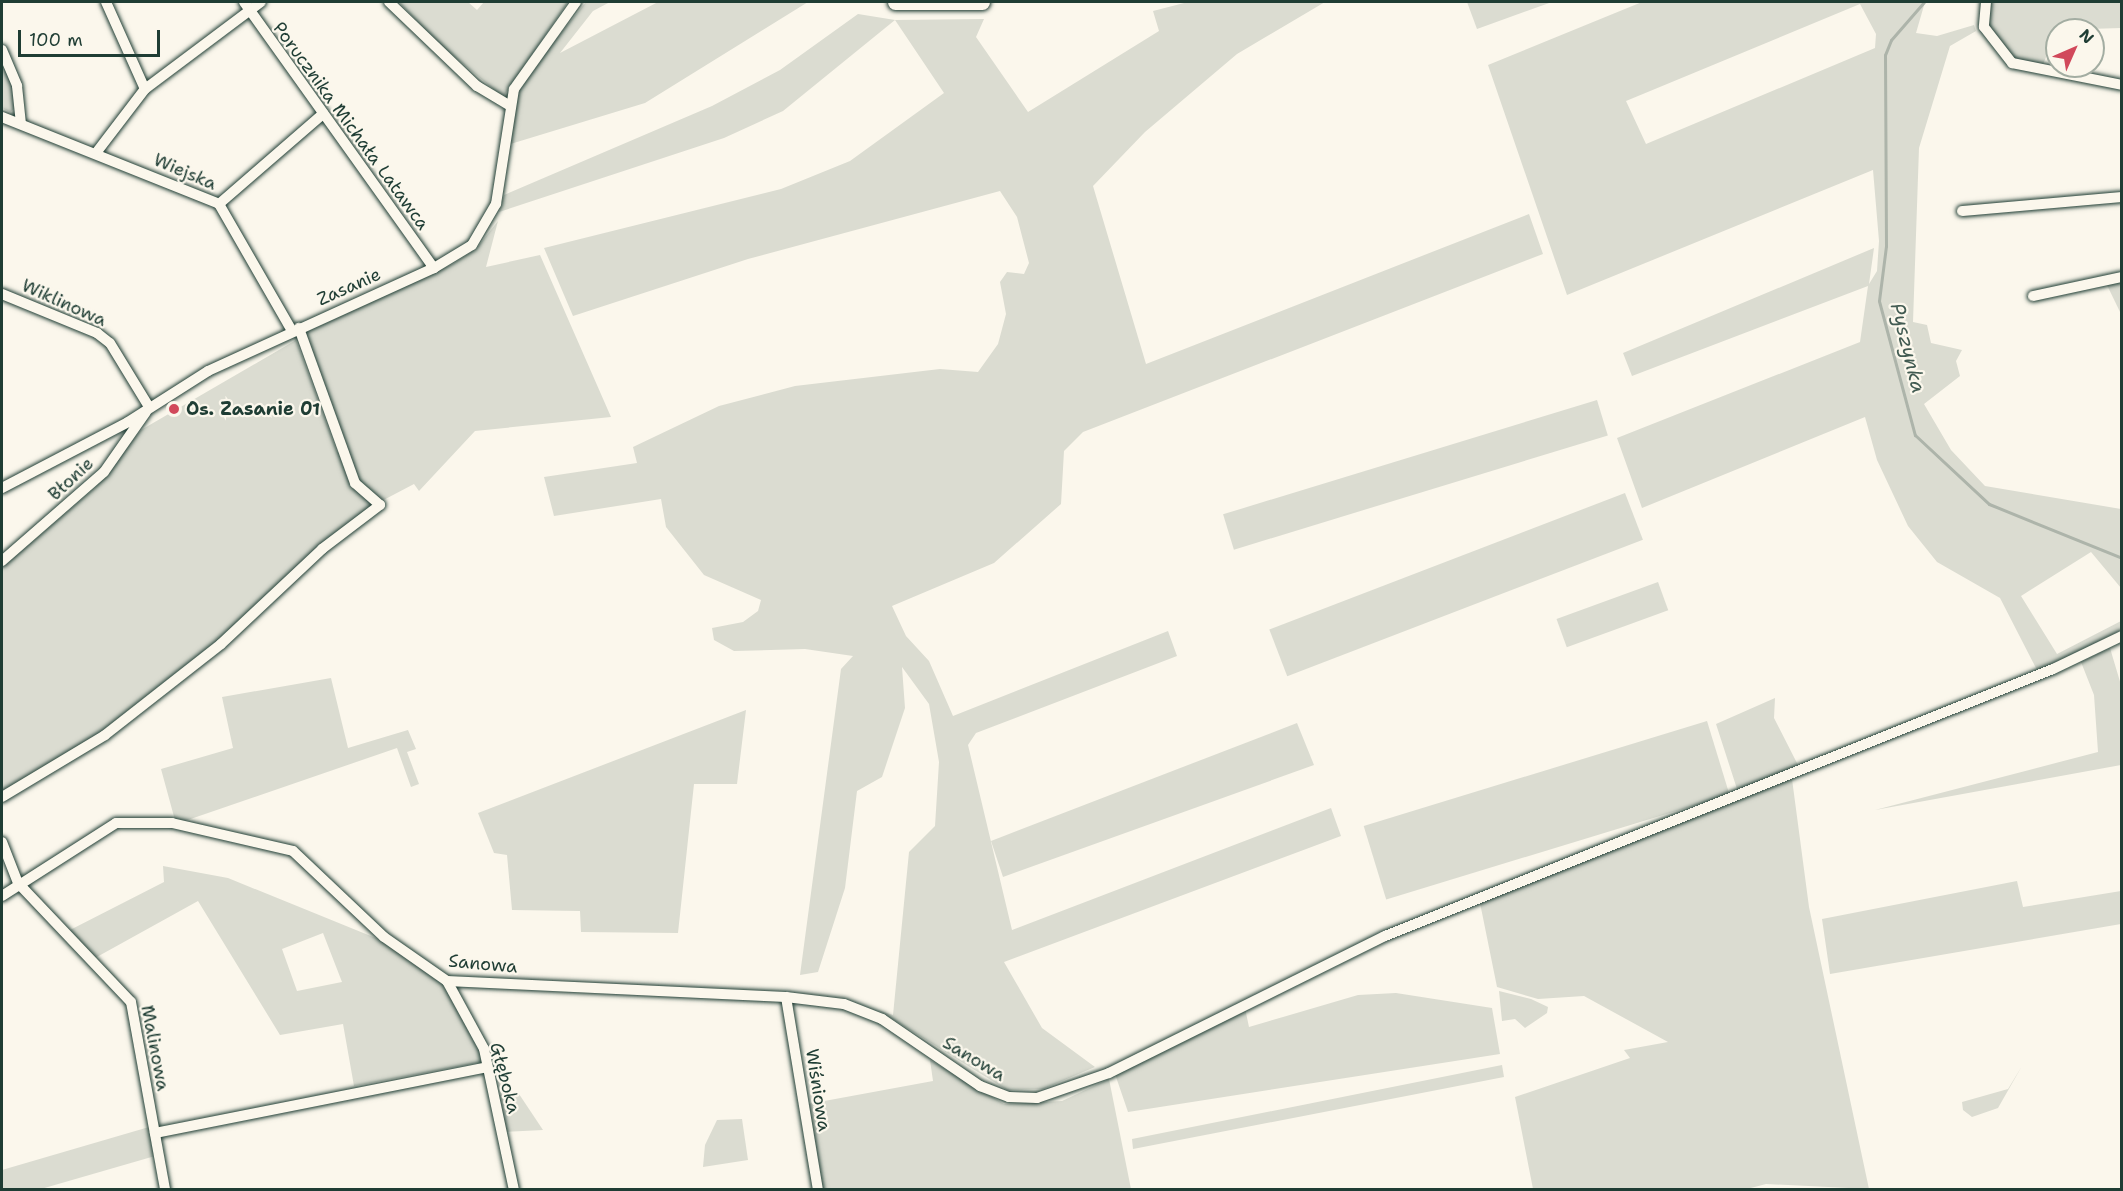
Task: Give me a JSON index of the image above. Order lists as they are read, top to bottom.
{
  "streets": {
    "street": [
      "Porucznika Michała Latawca",
      "Wiejska",
      "Zasanie",
      "Wiklinowa",
      "Błonie",
      "Sanowa",
      "Malinowa",
      "Głęboka",
      "Wiśniowa"
    ]
  },
  "crossings": [
    ["Porucznika Michała Latawca", "Zasanie"],
    ["Wiejska", "Zasanie"],
    ["Zasanie", "Wiklinowa"],
    ["Zasanie", "Błonie"],
    ["Wiklinowa", "Błonie"],
    ["Sanowa", "Malinowa"],
    ["Sanowa", "Głęboka"],
    ["Sanowa", "Wiśniowa"]
  ],
  "water": ["Pyszynka"],
  "places": ["Os. Zasanie 01"],
  "scale_bar": "100 m",
  "north": "top right"
}
